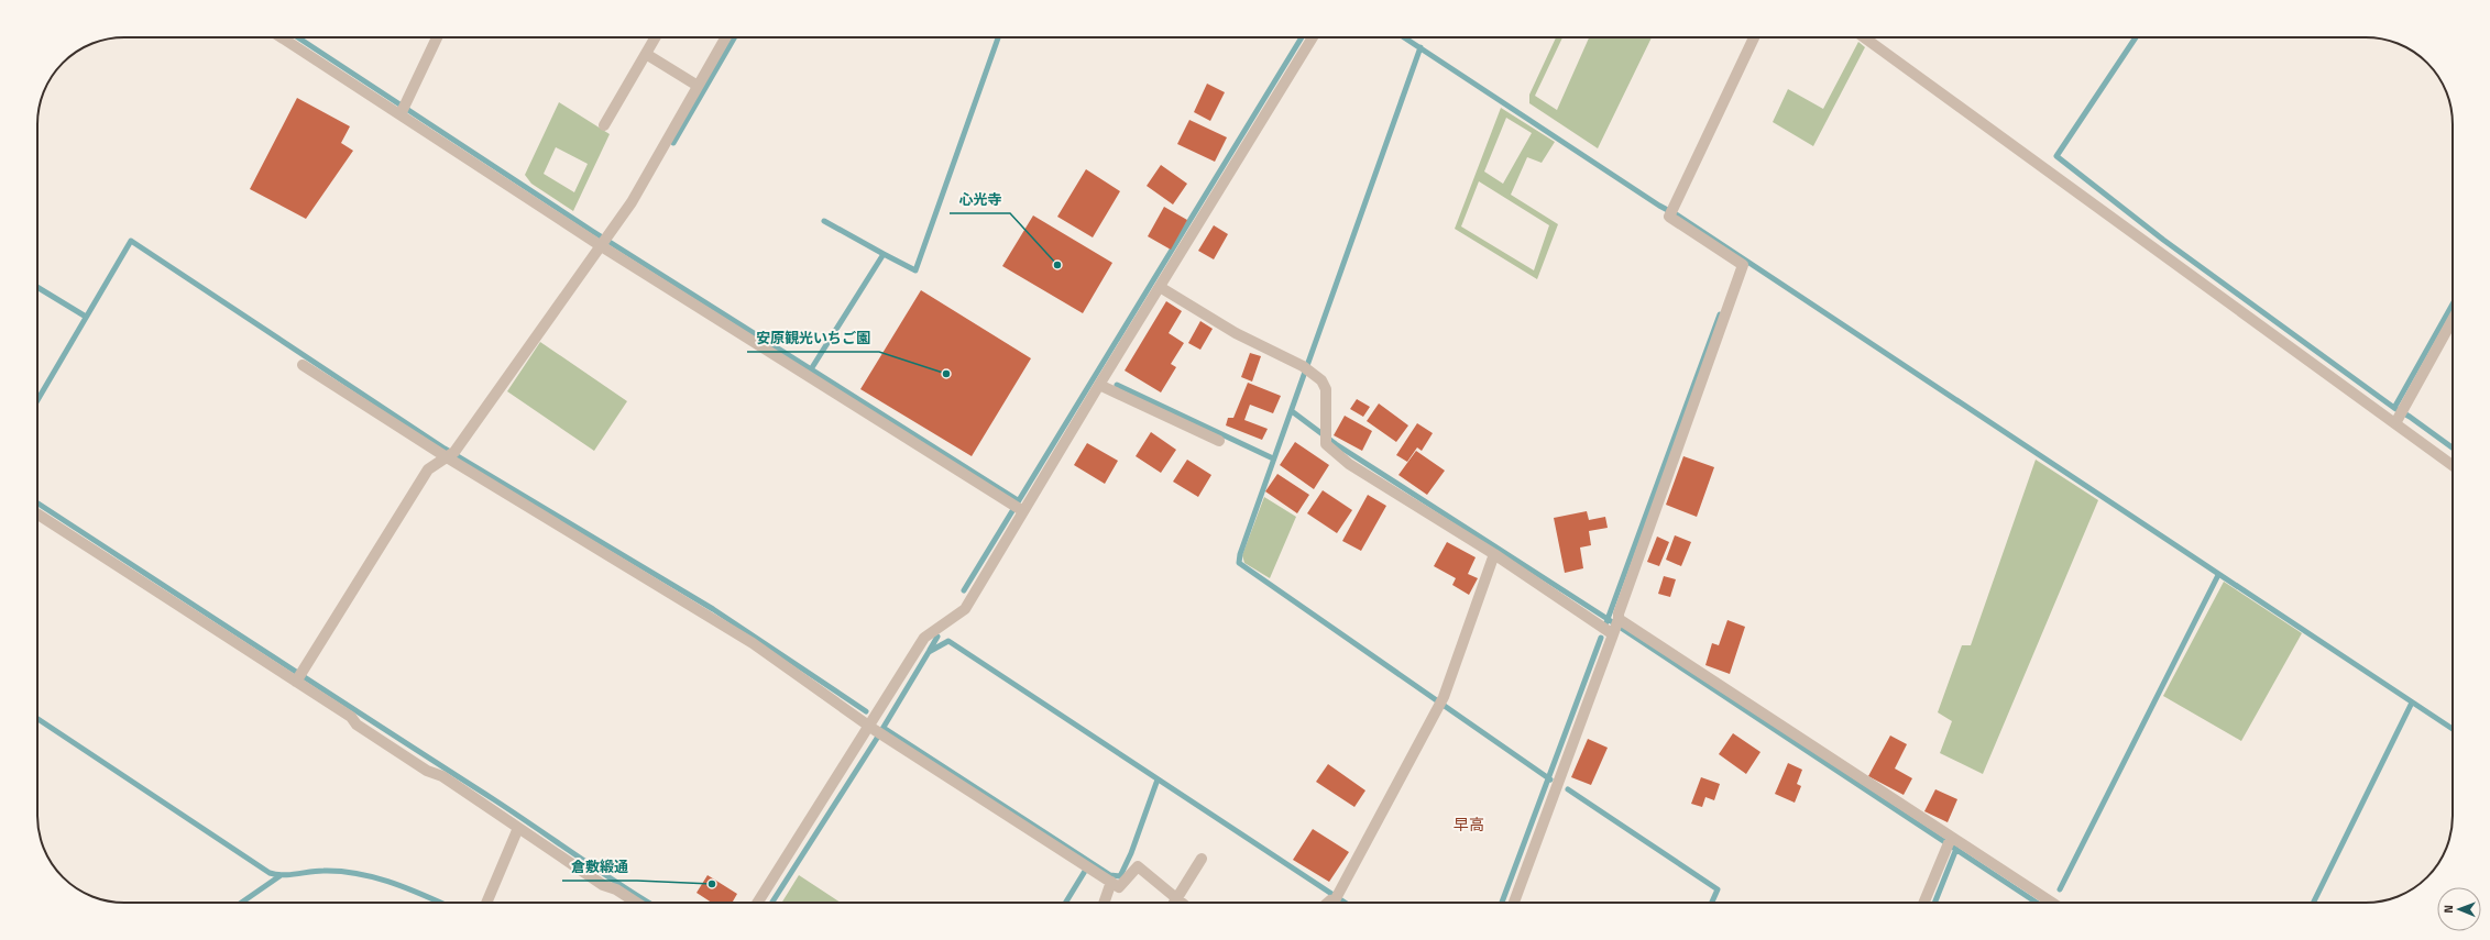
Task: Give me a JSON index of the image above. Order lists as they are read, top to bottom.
{
  "districts": ["早高"],
  "places": ["心光寺", "安原観光いちご園", "倉敷緞通"],
  "north": "left"
}
